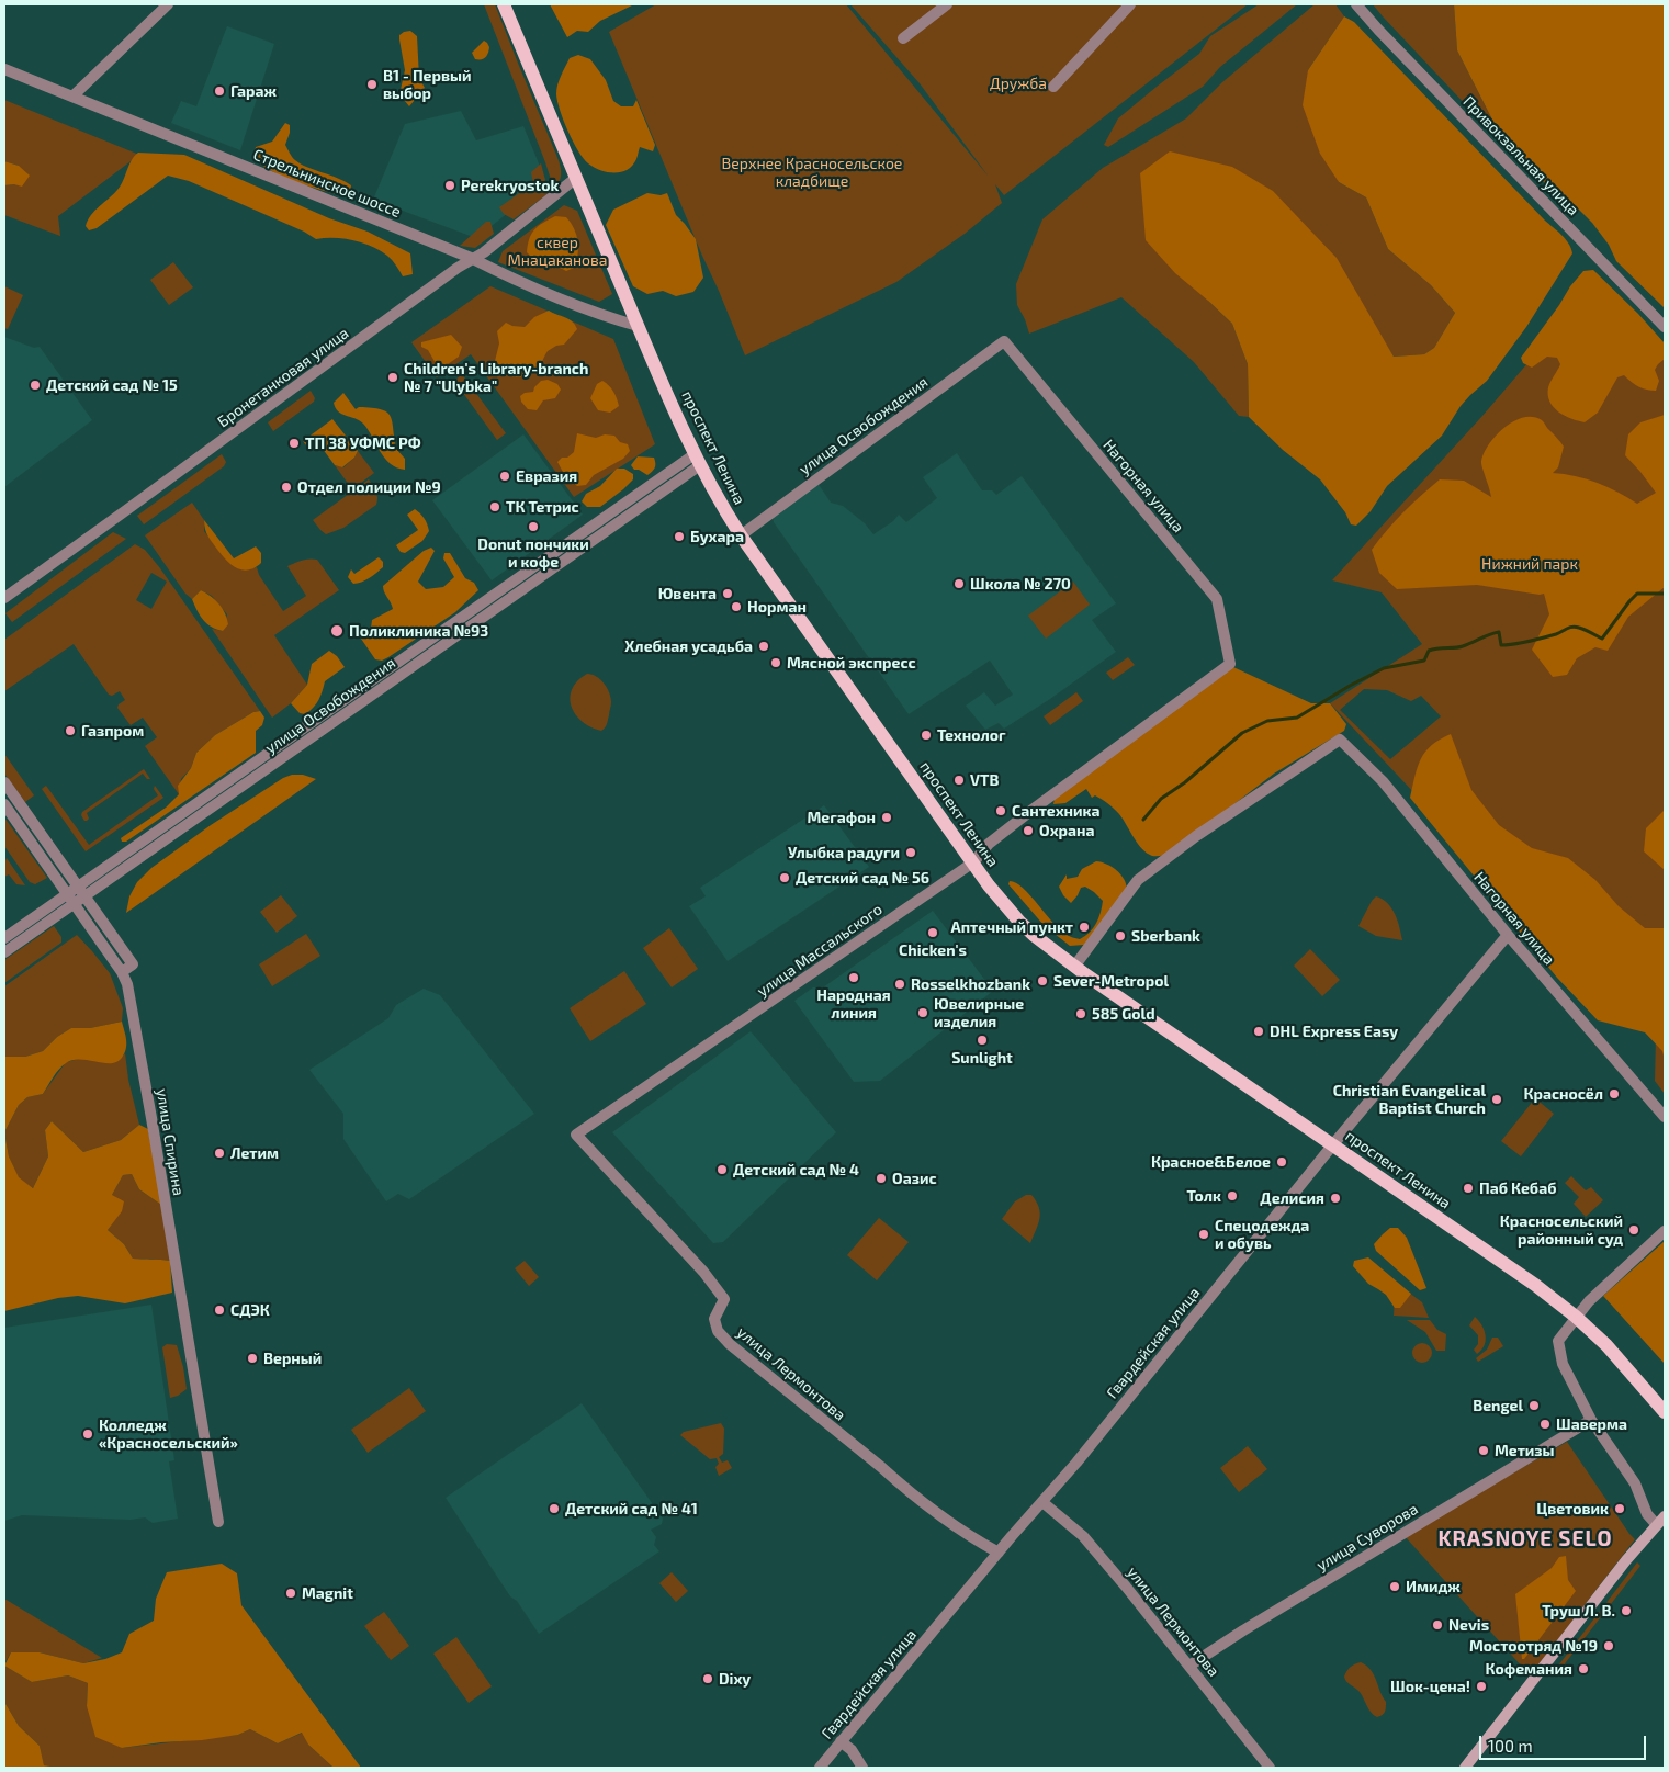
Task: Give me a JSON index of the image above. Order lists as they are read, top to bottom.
{
  "streets": {
    "main road": ["проспект Ленина"],
    "street": [
      "Привокзальная улица",
      "Стрельнинское шоссе",
      "Бронетанковая улица",
      "улица Освобождения",
      "Нагорная улица",
      "улица Массальского",
      "улица Спирина",
      "Гвардейская улица",
      "улица Лермонтова",
      "улица Суворова"
    ]
  },
  "crossings": [
    ["Стрельнинское шоссе", "Бронетанковая улица"],
    ["Стрельнинское шоссе", "проспект Ленина"],
    ["Бронетанковая улица", "проспект Ленина"],
    ["улица Освобождения", "проспект Ленина"],
    ["улица Освобождения", "Нагорная улица"],
    ["улица Освобождения", "улица Спирина"],
    ["проспект Ленина", "Нагорная улица"],
    ["проспект Ленина", "улица Массальского"],
    ["проспект Ленина", "Гвардейская улица"],
    ["Нагорная улица", "улица Массальского"],
    ["Нагорная улица", "Гвардейская улица"],
    ["улица Массальского", "улица Лермонтова"],
    ["Гвардейская улица", "улица Лермонтова"],
    ["улица Лермонтова", "улица Суворова"]
  ],
  "districts": ["KRASNOYE SELO"],
  "parks": [
    "Дружба",
    "Верхнее Красносельское кладбище",
    "сквер Мнацаканова",
    "Нижний парк"
  ],
  "places": [
    "В1 - Первый выбор",
    "Гараж",
    "Perekryostok",
    "Children's Library-branch № 7 \"Ulybka\"",
    "Детский сад № 15",
    "ТП 38 УФМС РФ",
    "Евразия",
    "Отдел полиции №9",
    "ТК Тетрис",
    "Donut пончики и кофе",
    "Бухара",
    "Школа № 270",
    "Ювента",
    "Норман",
    "Поликлиника №93",
    "Хлебная усадьба",
    "Мясной экспресс",
    "Газпром",
    "Технолог",
    "VTB",
    "Сантехника",
    "Мегафон",
    "Охрана",
    "Улыбка радуги",
    "Детский сад № 56",
    "Аптечный пункт",
    "Chicken's",
    "Sberbank",
    "Народная линия",
    "Sever-Metropol",
    "Rosselkhozbank",
    "Ювелирные изделия",
    "585 Gold",
    "DHL Express Easy",
    "Sunlight",
    "Красносёл",
    "Christian Evangelical Baptist Church",
    "Летим",
    "Красное&Белое",
    "Детский сад № 4",
    "Оазис",
    "Паб Кебаб",
    "Толк",
    "Делисия",
    "Красносельский районный суд",
    "Спецодежда и обувь",
    "СДЭК",
    "Верный",
    "Bengel",
    "Шаверма",
    "Колледж «Красносельский»",
    "Метизы",
    "Детский сад № 41",
    "Цветовик",
    "Имидж",
    "Magnit",
    "Труш Л. В.",
    "Nevis",
    "Мостоотряд №19",
    "Кофемания",
    "Dixy",
    "Шок-цена!"
  ],
  "scale_bar": "100 m"
}
